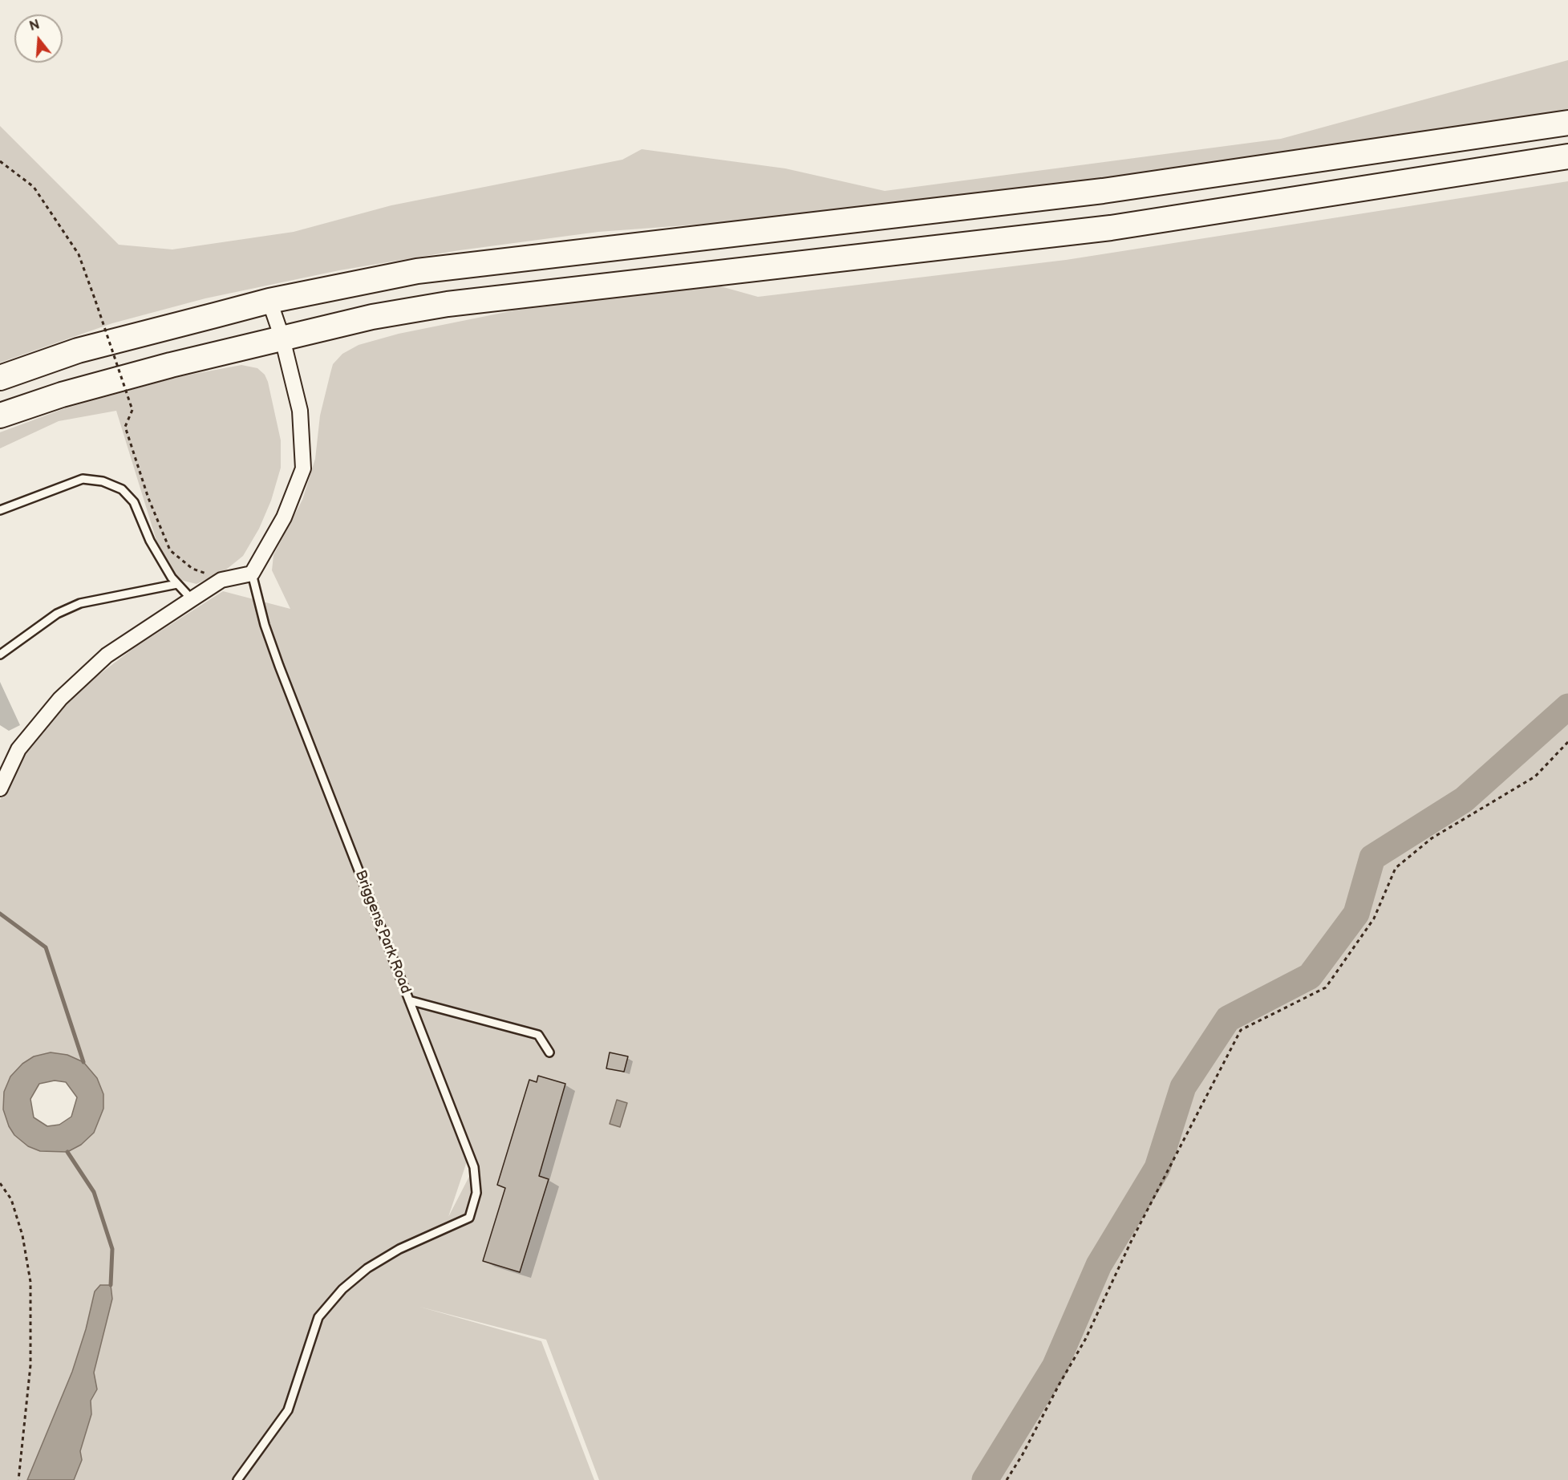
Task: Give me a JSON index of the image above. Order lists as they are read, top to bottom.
{
  "streets": {
    "lane": ["Briggens Park Road"]
  },
  "north": "top"
}
